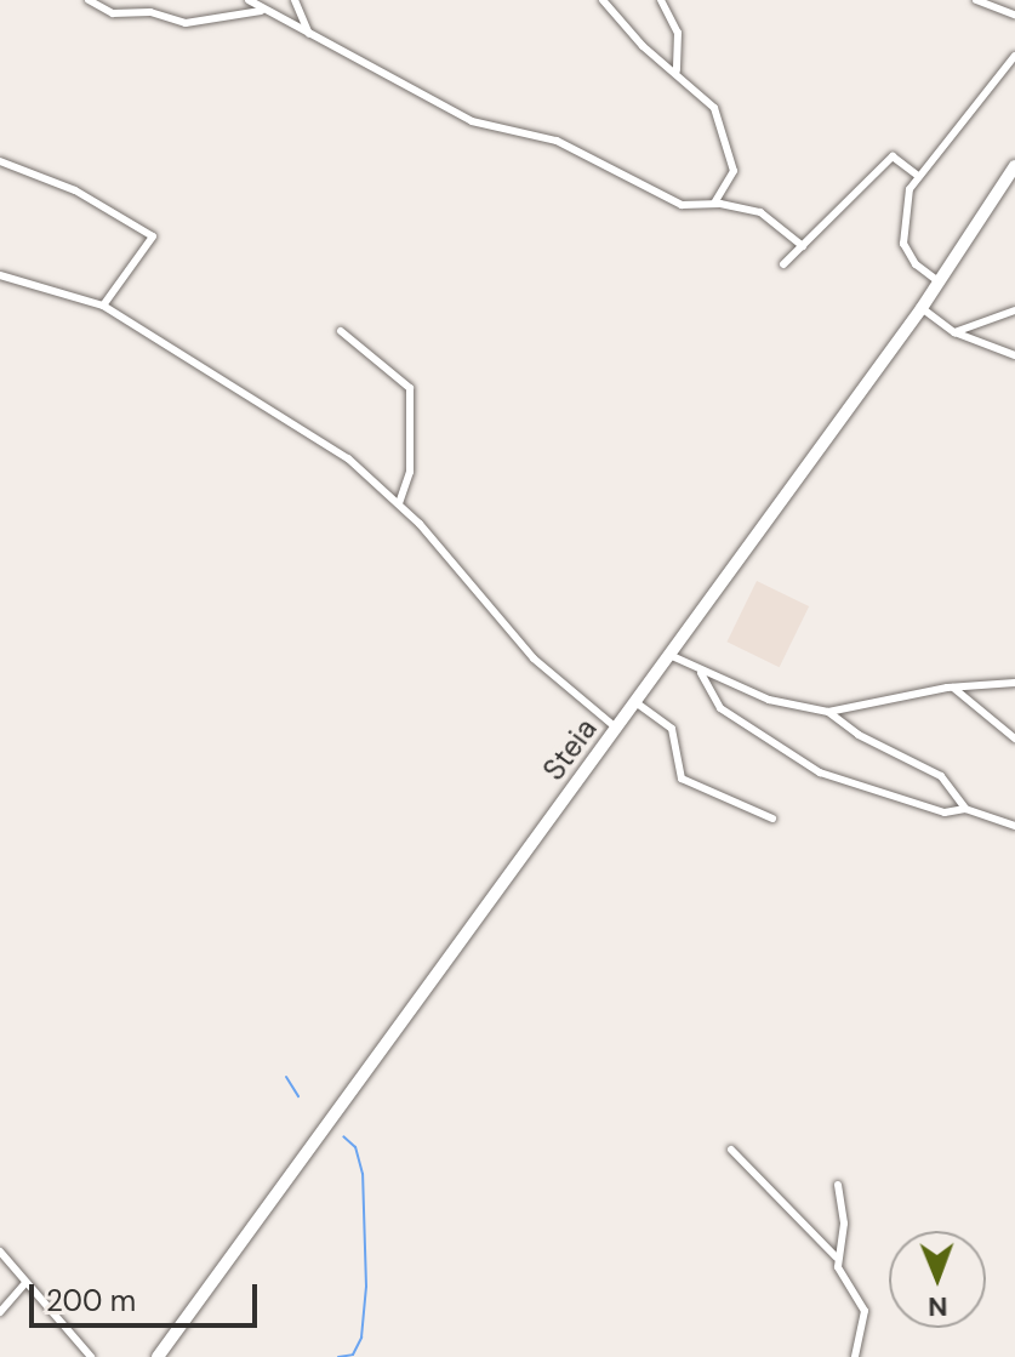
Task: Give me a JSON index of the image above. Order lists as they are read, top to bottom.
{
  "streets": {
    "main road": ["Steia"]
  },
  "scale_bar": "200 m",
  "north": "bottom"
}
